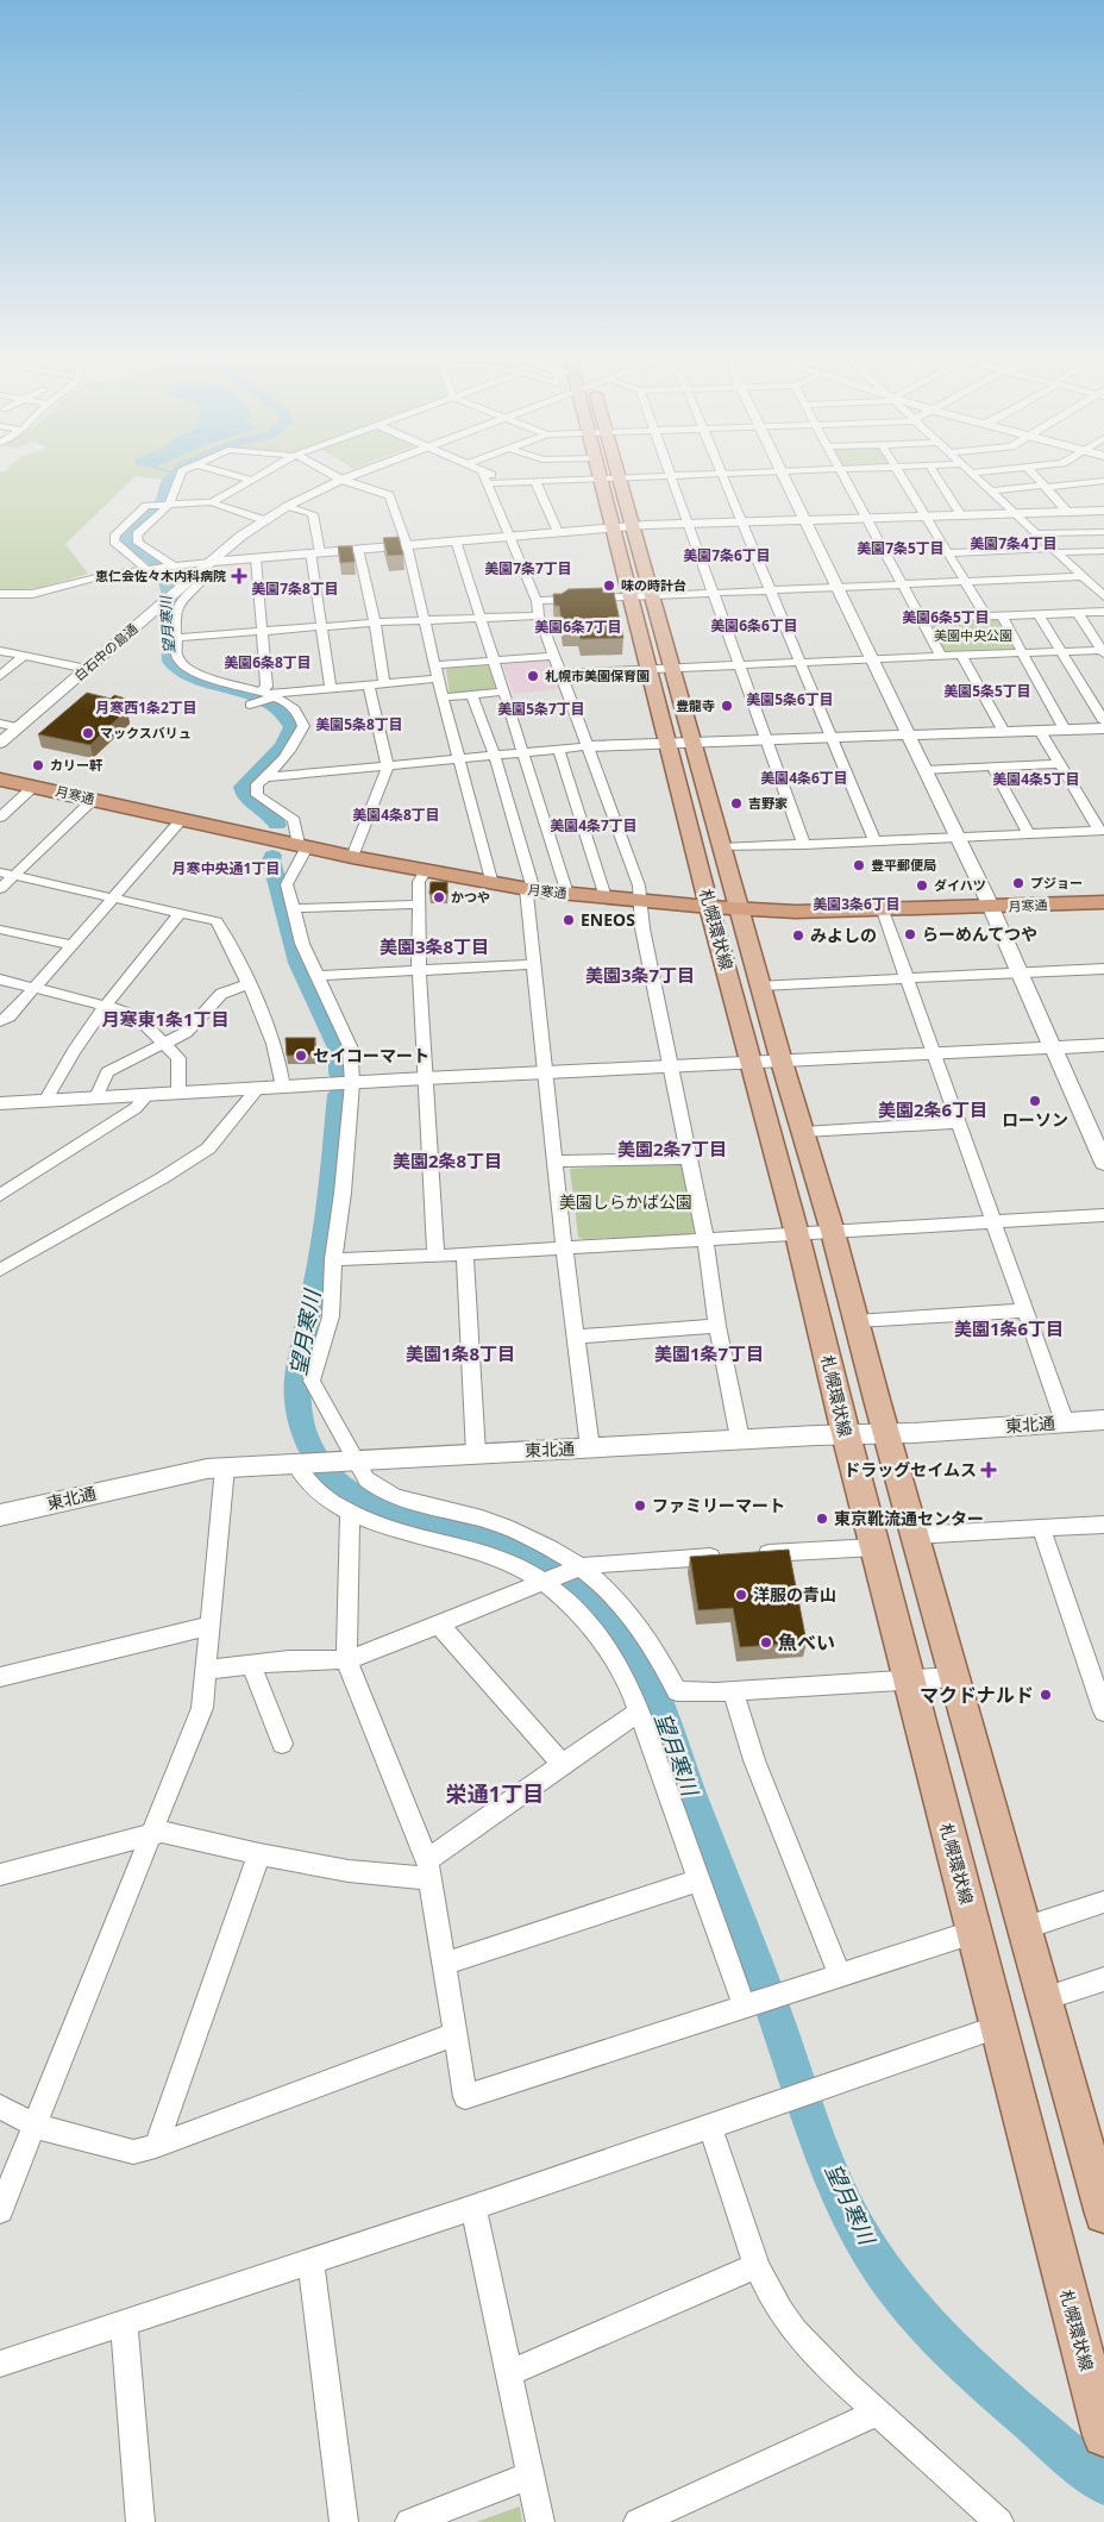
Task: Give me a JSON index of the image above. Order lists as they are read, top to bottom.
{
  "streets": {
    "highway": ["月寒通"],
    "main road": ["札幌環状線"],
    "street": ["白石中の島通", "東北通"]
  },
  "crossings": [
    ["月寒通", "札幌環状線"],
    ["札幌環状線", "東北通"]
  ],
  "districts": [
    "美園7条4丁目",
    "美園7条5丁目",
    "美園7条6丁目",
    "美園7条7丁目",
    "美園7条8丁目",
    "美園6条5丁目",
    "美園6条6丁目",
    "美園6条7丁目",
    "美園6条8丁目",
    "美園5条5丁目",
    "美園5条6丁目",
    "月寒西1条2丁目",
    "美園5条7丁目",
    "美園5条8丁目",
    "美園4条6丁目",
    "美園4条5丁目",
    "美園4条8丁目",
    "美園4条7丁目",
    "月寒中央通1丁目",
    "美園3条6丁目",
    "美園3条8丁目",
    "美園3条7丁目",
    "月寒東1条1丁目",
    "美園2条6丁目",
    "美園2条7丁目",
    "美園2条8丁目",
    "美園1条6丁目",
    "美園1条8丁目",
    "美園1条7丁目",
    "栄通1丁目"
  ],
  "water": ["望月寒川"],
  "parks": ["美園中央公園", "美園しらかば公園"],
  "places": {
    "health": ["恵仁会佐々木内科病院", "ドラッグセイムス"],
    "other": [
      "味の時計台",
      "札幌市美園保育園",
      "豊龍寺",
      "マックスバリュ",
      "カリー軒",
      "吉野家",
      "豊平郵便局",
      "プジョー",
      "ダイハツ",
      "かつや",
      "ENEOS",
      "らーめんてつや",
      "みよしの",
      "セイコーマート",
      "ローソン",
      "ファミリーマート",
      "東京靴流通センター",
      "洋服の青山",
      "魚べい",
      "マクドナルド"
    ]
  }
}
